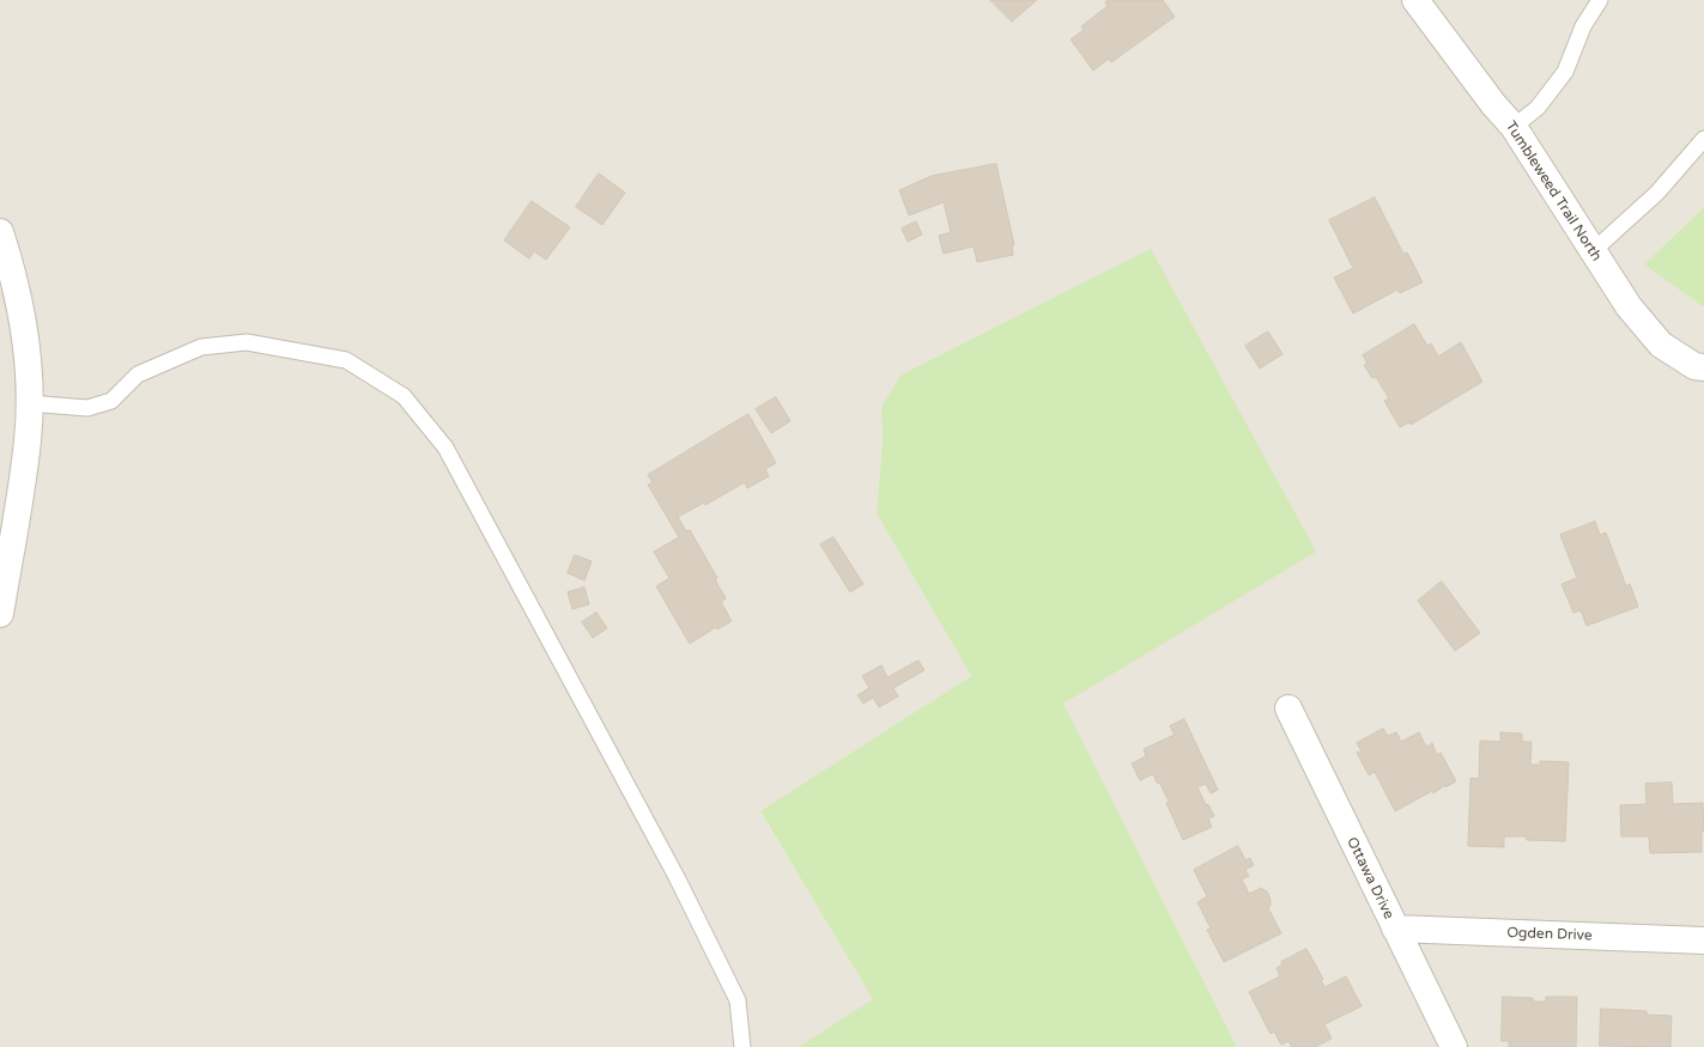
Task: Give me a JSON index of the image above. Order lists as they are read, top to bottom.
{
  "streets": {
    "street": ["Tumbleweed Trail North", "Ottawa Drive", "Ogden Drive"]
  },
  "crossings": [
    ["Ottawa Drive", "Ogden Drive"]
  ]
}
